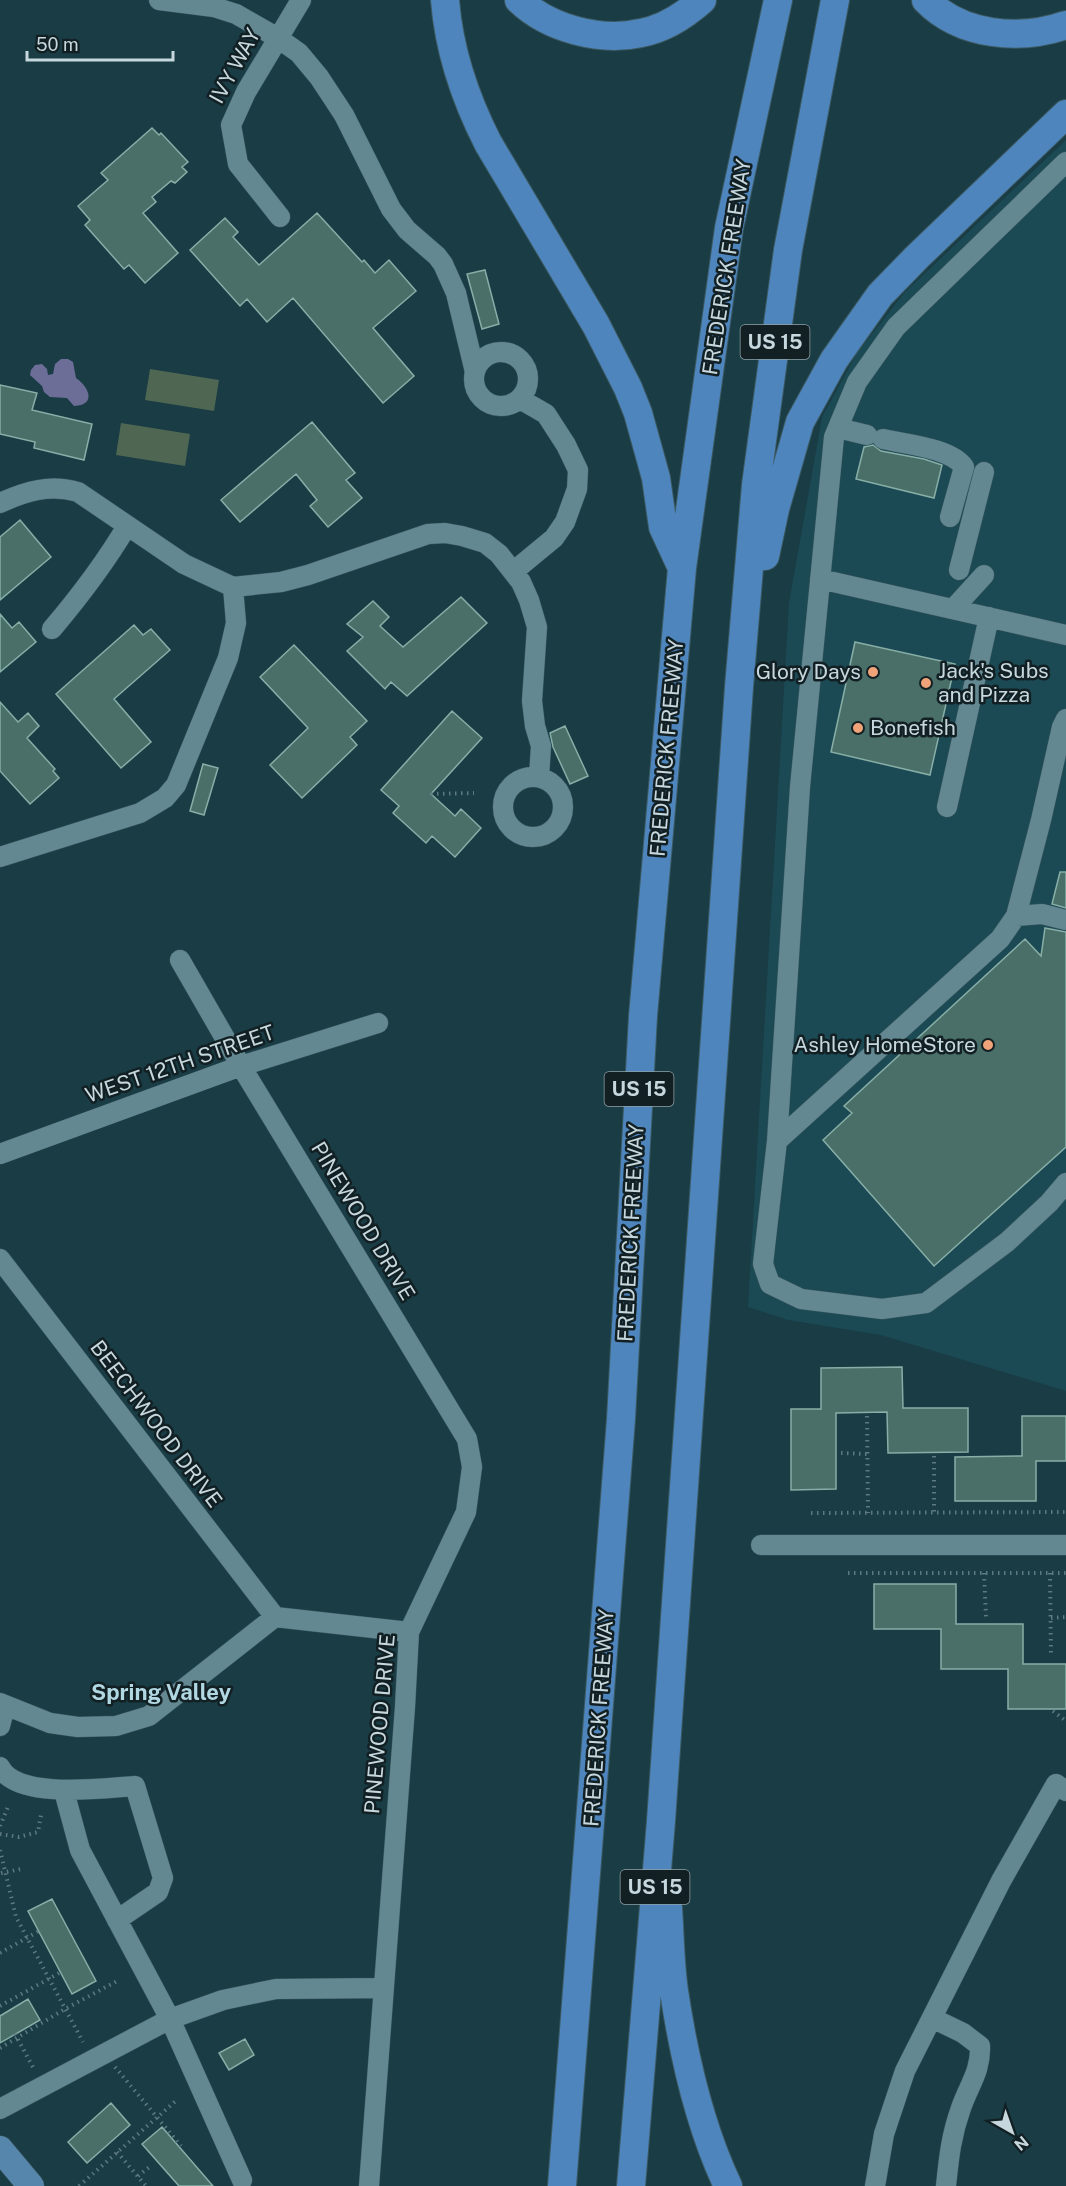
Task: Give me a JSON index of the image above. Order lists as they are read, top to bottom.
{
  "streets": {
    "highway": ["FREDERICK FREEWAY", "US 15"],
    "street": [
      "IVY WAY",
      "WEST 12TH STREET",
      "PINEWOOD DRIVE",
      "BEECHWOOD DRIVE"
    ]
  },
  "crossings": [
    ["WEST 12TH STREET", "PINEWOOD DRIVE"]
  ],
  "districts": ["Spring Valley"],
  "places": [
    "Glory Days",
    "Jack's Subs and Pizza",
    "Bonefish",
    "Ashley HomeStore"
  ],
  "scale_bar": "50 m",
  "north": "bottom right"
}
